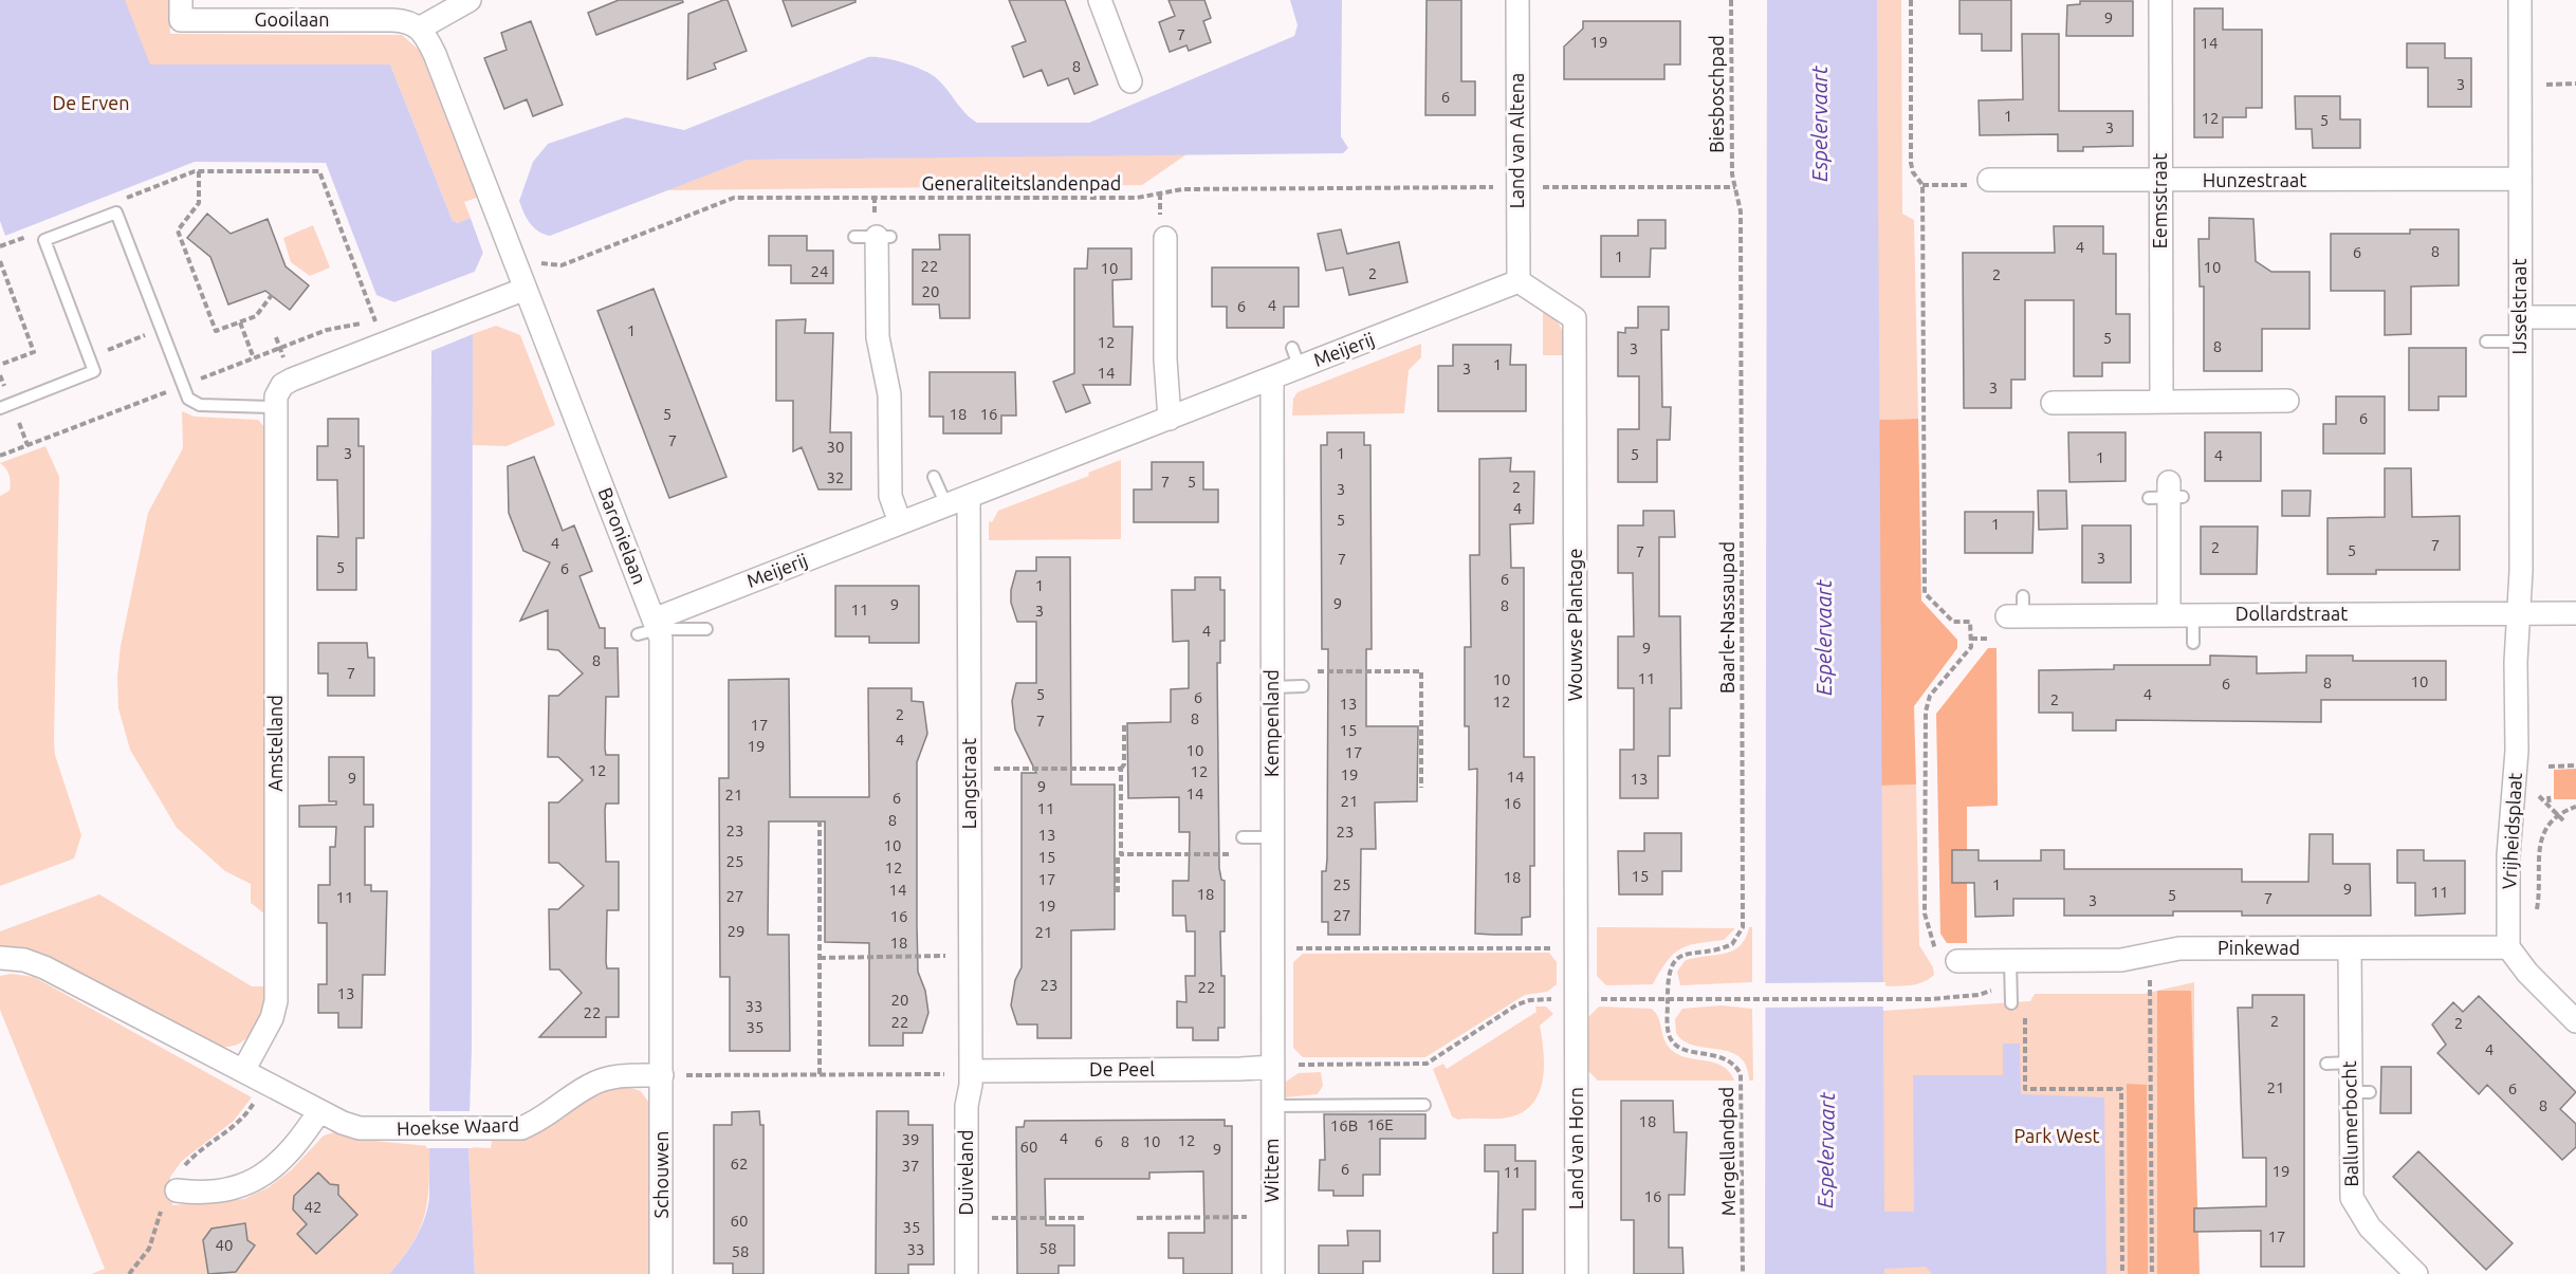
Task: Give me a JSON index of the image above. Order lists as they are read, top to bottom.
{
  "streets": {
    "street": [
      "Gooilaan",
      "Land van Altena",
      "Hunzestraat",
      "Eemsstraat",
      "IJsselstraat",
      "Meijerij",
      "Baronielaan",
      "Dollardstraat",
      "Wouwse Plantage",
      "Kempenland",
      "Amstelland",
      "Langstraat",
      "Vrijheidsplaat",
      "Pinkewad",
      "De Peel",
      "Ballumerbocht",
      "Hoekse Waard",
      "Land van Horn",
      "Wittem",
      "Duiveland",
      "Schouwen"
    ],
    "path": [
      "Biesboschpad",
      "Generaliteitslandenpad",
      "Baarle-Nassaupad",
      "Mergellandpad"
    ]
  },
  "crossings": [
    ["Gooilaan", "Baronielaan"],
    ["Biesboschpad", "Baarle-Nassaupad"],
    ["Land van Altena", "Meijerij"],
    ["Land van Altena", "Wouwse Plantage"],
    ["Hunzestraat", "Eemsstraat"],
    ["Hunzestraat", "IJsselstraat"],
    ["IJsselstraat", "Dollardstraat"],
    ["IJsselstraat", "Vrijheidsplaat"],
    ["Meijerij", "Baronielaan"],
    ["Meijerij", "Wouwse Plantage"],
    ["Meijerij", "Kempenland"],
    ["Meijerij", "Langstraat"],
    ["Baronielaan", "Amstelland"],
    ["Baronielaan", "Hoekse Waard"],
    ["Baronielaan", "Schouwen"],
    ["Dollardstraat", "Vrijheidsplaat"],
    ["Baarle-Nassaupad", "Mergellandpad"],
    ["Wouwse Plantage", "Land van Horn"],
    ["Kempenland", "De Peel"],
    ["Kempenland", "Wittem"],
    ["Amstelland", "Hoekse Waard"],
    ["Langstraat", "De Peel"],
    ["Langstraat", "Duiveland"],
    ["Vrijheidsplaat", "Pinkewad"],
    ["Pinkewad", "Ballumerbocht"],
    ["De Peel", "Wittem"],
    ["De Peel", "Duiveland"],
    ["Hoekse Waard", "Schouwen"]
  ],
  "water": ["Espelervaart"],
  "parks": ["De Erven", "Park West"],
  "house_numbers": [
    "9",
    "7",
    "19",
    "14",
    "8",
    "3",
    "6",
    "1",
    "12",
    "5",
    "3",
    "4",
    "8",
    "6",
    "1",
    "22",
    "10",
    "10",
    "24",
    "2",
    "2",
    "20",
    "4",
    "6",
    "1",
    "5",
    "12",
    "8",
    "3",
    "1",
    "3",
    "14",
    "3",
    "5",
    "18",
    "16",
    "6",
    "7",
    "30",
    "3",
    "1",
    "5",
    "4",
    "1",
    "32",
    "7",
    "5",
    "2",
    "3",
    "4",
    "5",
    "1",
    "4",
    "7",
    "2",
    "5",
    "7",
    "3",
    "7",
    "5",
    "6",
    "6",
    "1",
    "9",
    "9",
    "8",
    "11",
    "3",
    "4",
    "9",
    "8",
    "7",
    "11",
    "10",
    "10",
    "8",
    "6",
    "5",
    "4",
    "6",
    "2",
    "12",
    "13",
    "2",
    "8",
    "7",
    "17",
    "15",
    "4",
    "19",
    "10",
    "17",
    "12",
    "12",
    "19",
    "14",
    "9",
    "13",
    "9",
    "14",
    "21",
    "6",
    "21",
    "16",
    "11",
    "8",
    "23",
    "23",
    "13",
    "10",
    "15",
    "25",
    "12",
    "15",
    "18",
    "17",
    "25",
    "1",
    "9",
    "14",
    "11",
    "18",
    "5",
    "27",
    "11",
    "7",
    "3",
    "19",
    "27",
    "16",
    "29",
    "21",
    "18",
    "23",
    "22",
    "13",
    "20",
    "33",
    "22",
    "2",
    "22",
    "2",
    "35",
    "4",
    "21",
    "6",
    "8",
    "18",
    "16E",
    "16B",
    "4",
    "39",
    "12",
    "6",
    "8",
    "10",
    "60",
    "9",
    "62",
    "37",
    "6",
    "19",
    "11",
    "16",
    "42",
    "60",
    "35",
    "17",
    "40",
    "58",
    "33",
    "58"
  ]
}
